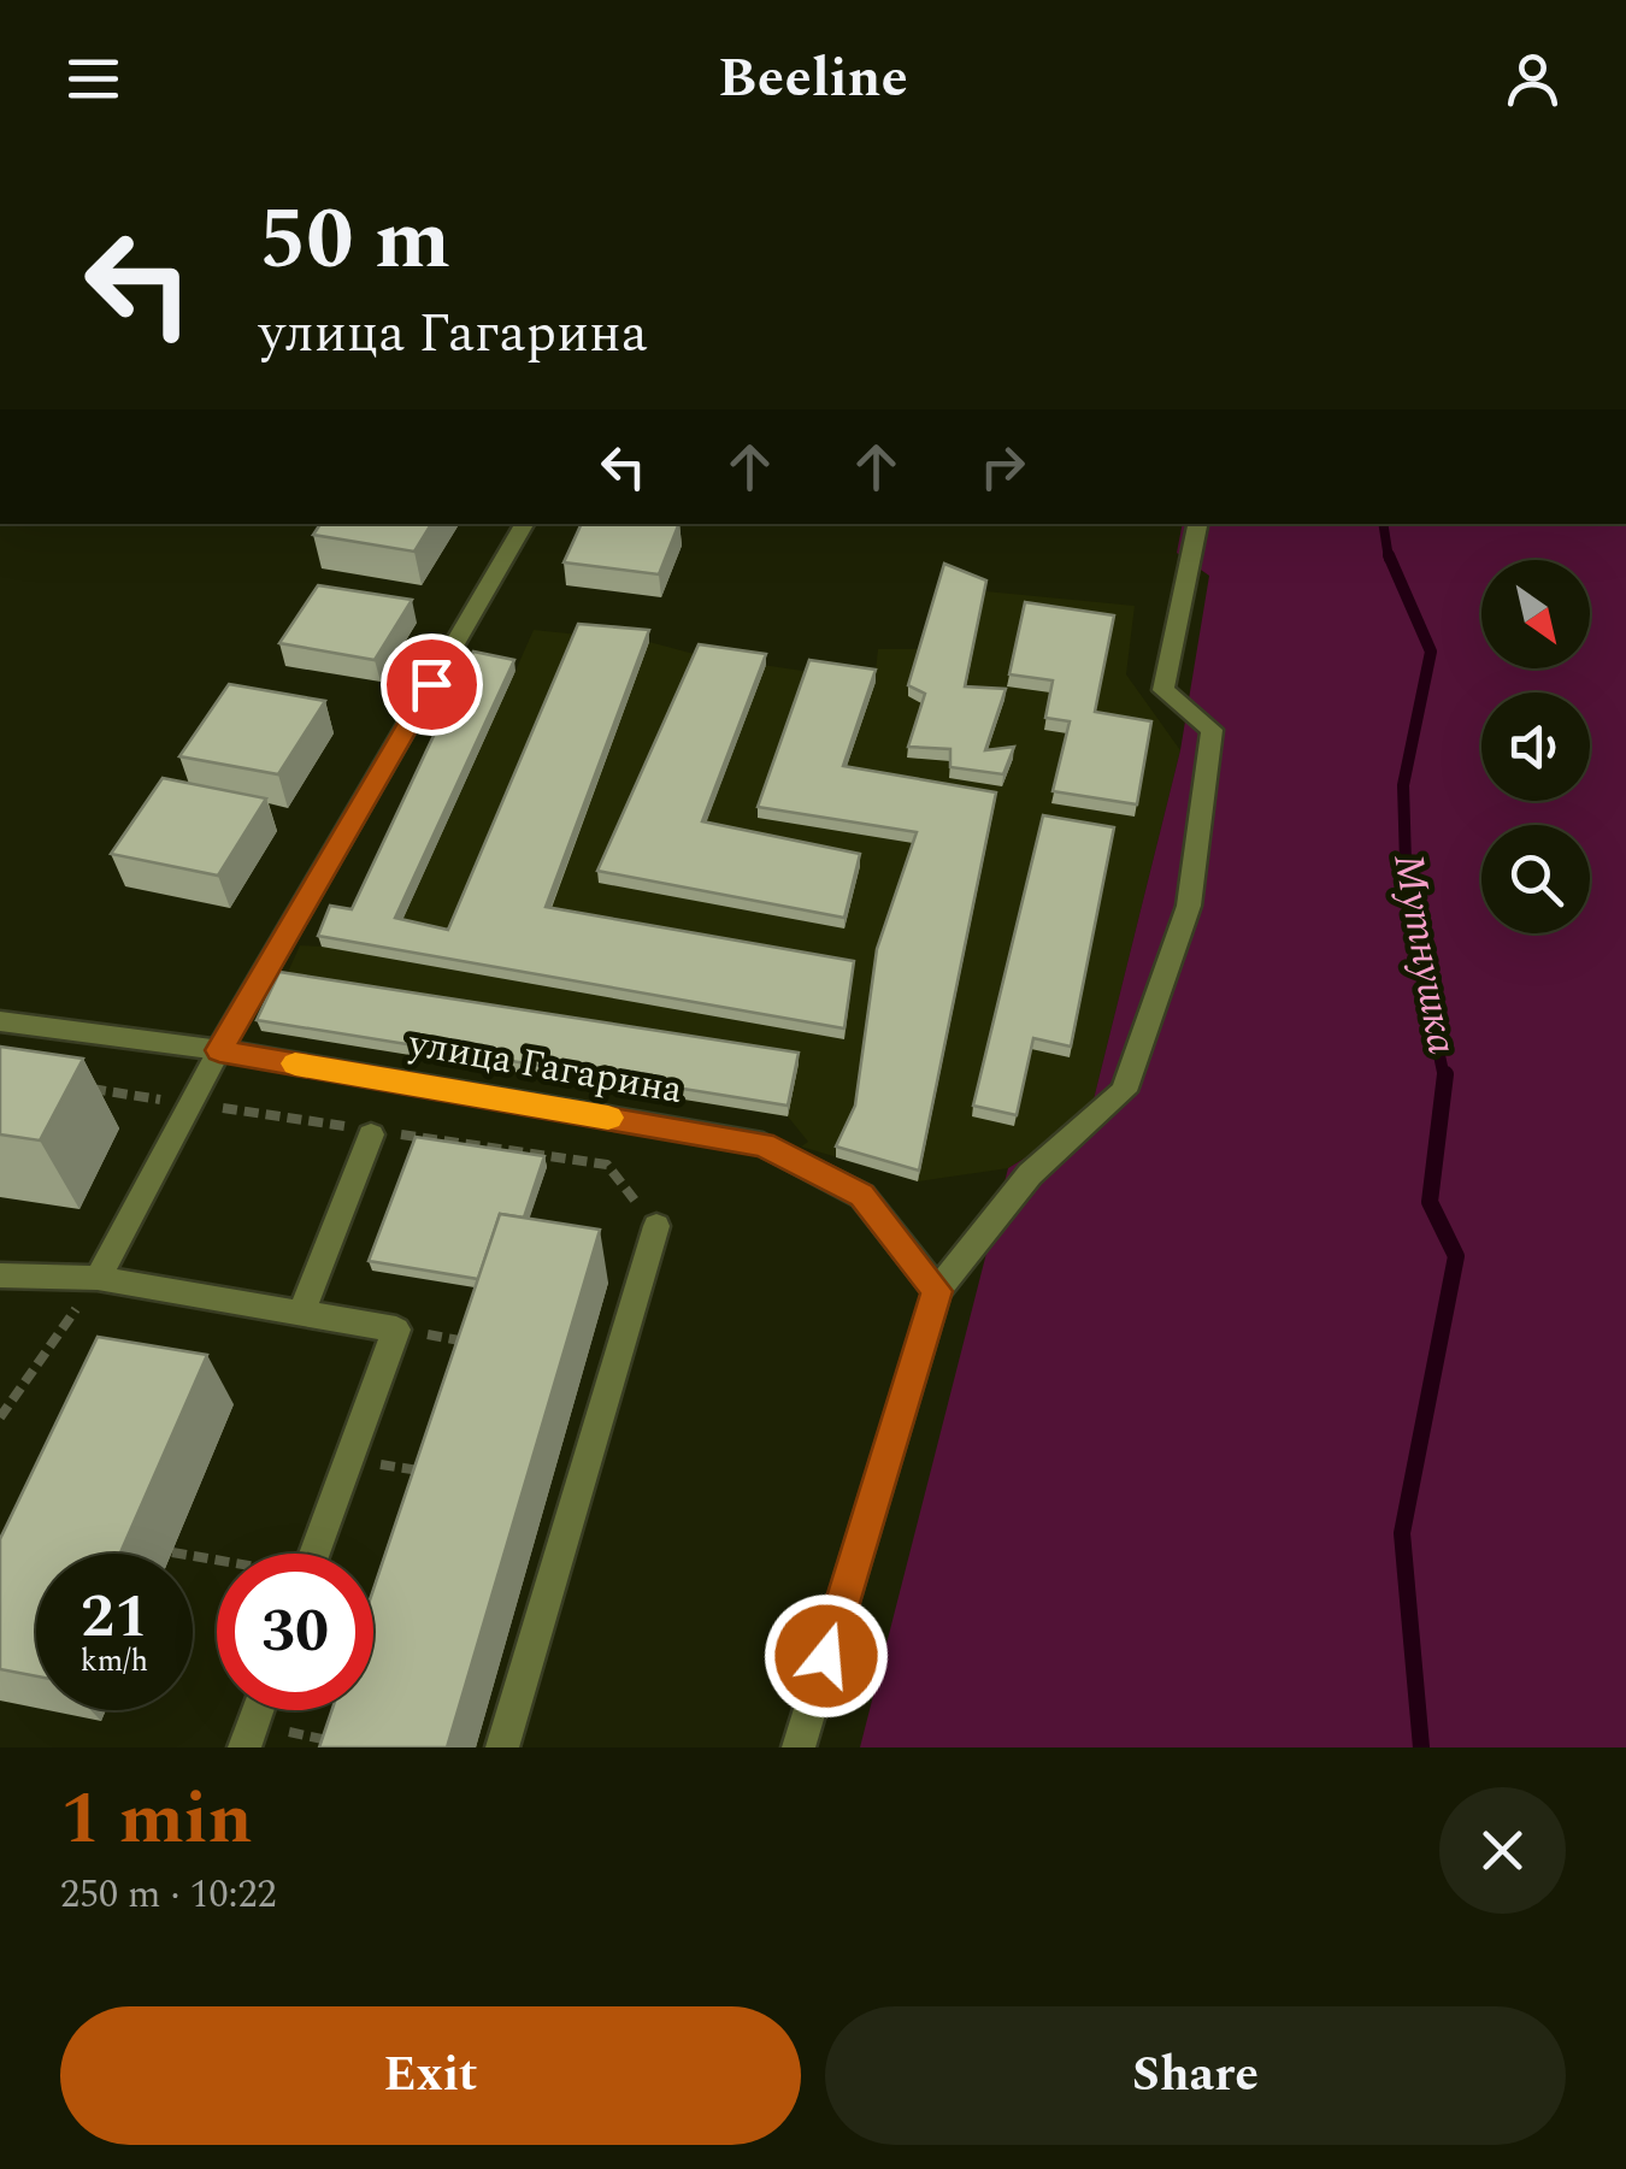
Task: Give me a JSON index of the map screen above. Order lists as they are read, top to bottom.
{
  "streets": {
    "street": ["улица Гагарина"]
  },
  "water": ["Мутнушка"],
  "north": "bottom right",
  "page": {
    "header": "Beeline",
    "turn": ["50 m", "улица Гагарина"],
    "speed": "21 km/h",
    "limit": "30",
    "heading": ["1 min", "250 m · 10:22"],
    "buttons": ["Exit", "Share"]
  }
}
